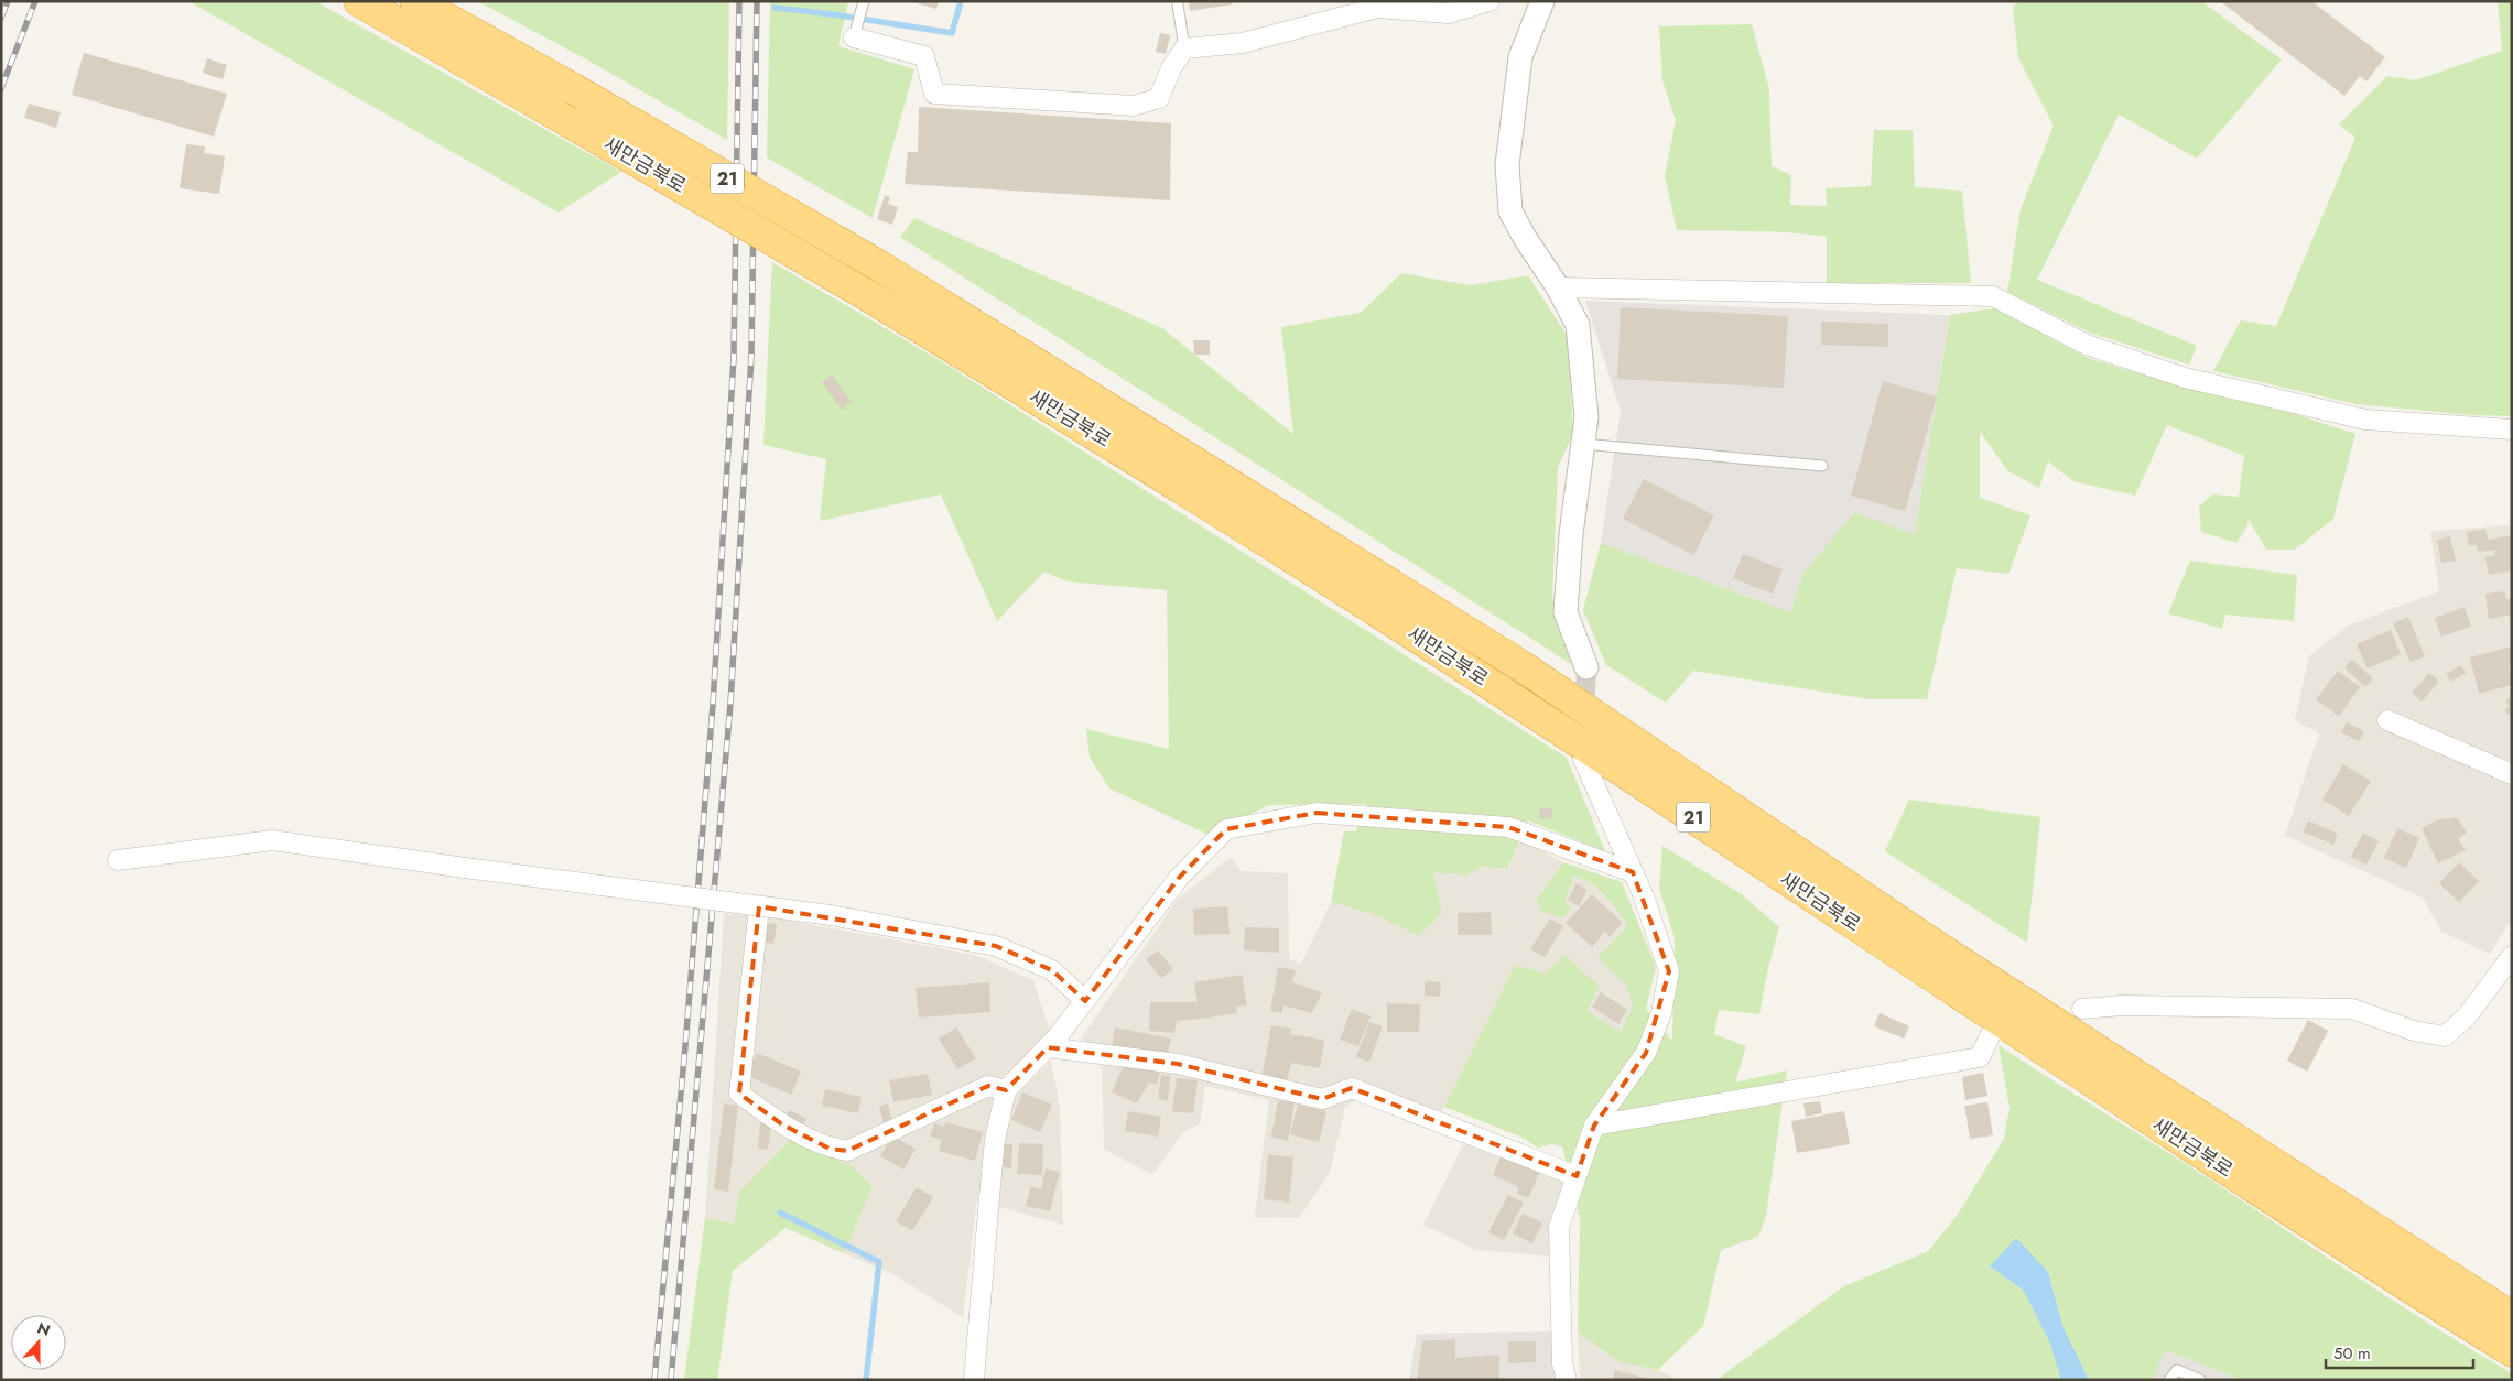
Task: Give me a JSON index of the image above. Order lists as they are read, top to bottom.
{
  "streets": {
    "highway": ["새만금북로", "21"]
  },
  "scale_bar": "50 m",
  "north": "top"
}
